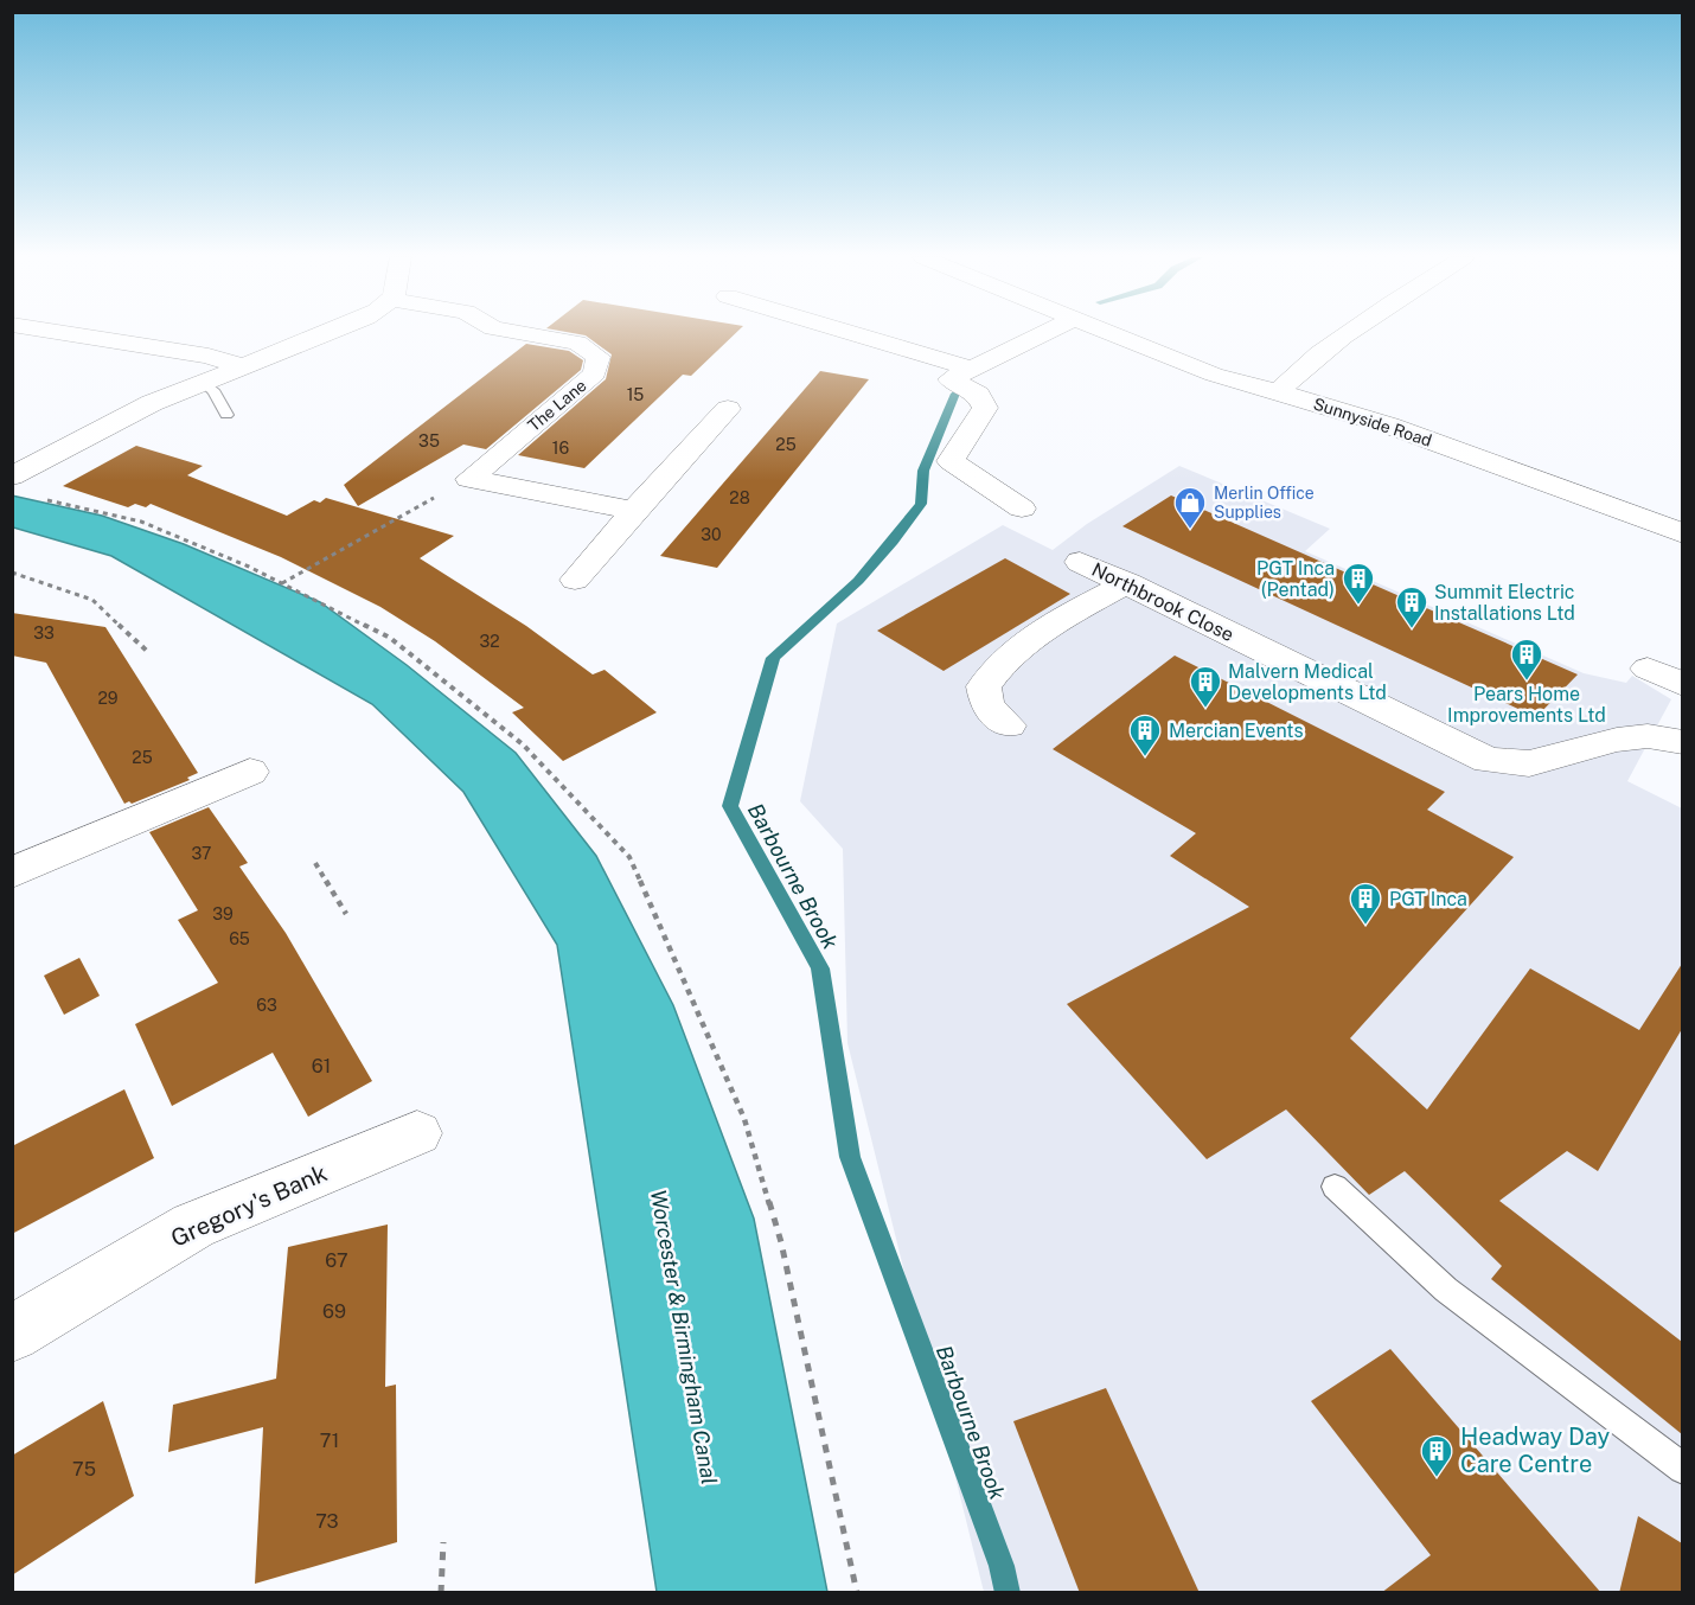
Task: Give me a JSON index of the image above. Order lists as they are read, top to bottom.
{
  "streets": {
    "street": [
      "The Lane",
      "Sunnyside Road",
      "Northbrook Close",
      "Gregory's Bank"
    ]
  },
  "water": ["Barbourne Brook", "Worcester & Birmingham Canal"],
  "places": {
    "shop": ["Merlin Office Supplies"],
    "building": [
      "PGT Inca (Pentad)",
      "Summit Electric Installations Ltd",
      "Pears Home Improvements Ltd",
      "Malvern Medical Developments Ltd",
      "Mercian Events",
      "PGT Inca",
      "Headway Day Care Centre"
    ]
  },
  "house_numbers": [
    "15",
    "35",
    "25",
    "16",
    "28",
    "30",
    "33",
    "32",
    "29",
    "25",
    "37",
    "39",
    "65",
    "63",
    "61",
    "67",
    "69",
    "71",
    "75",
    "73"
  ]
}
